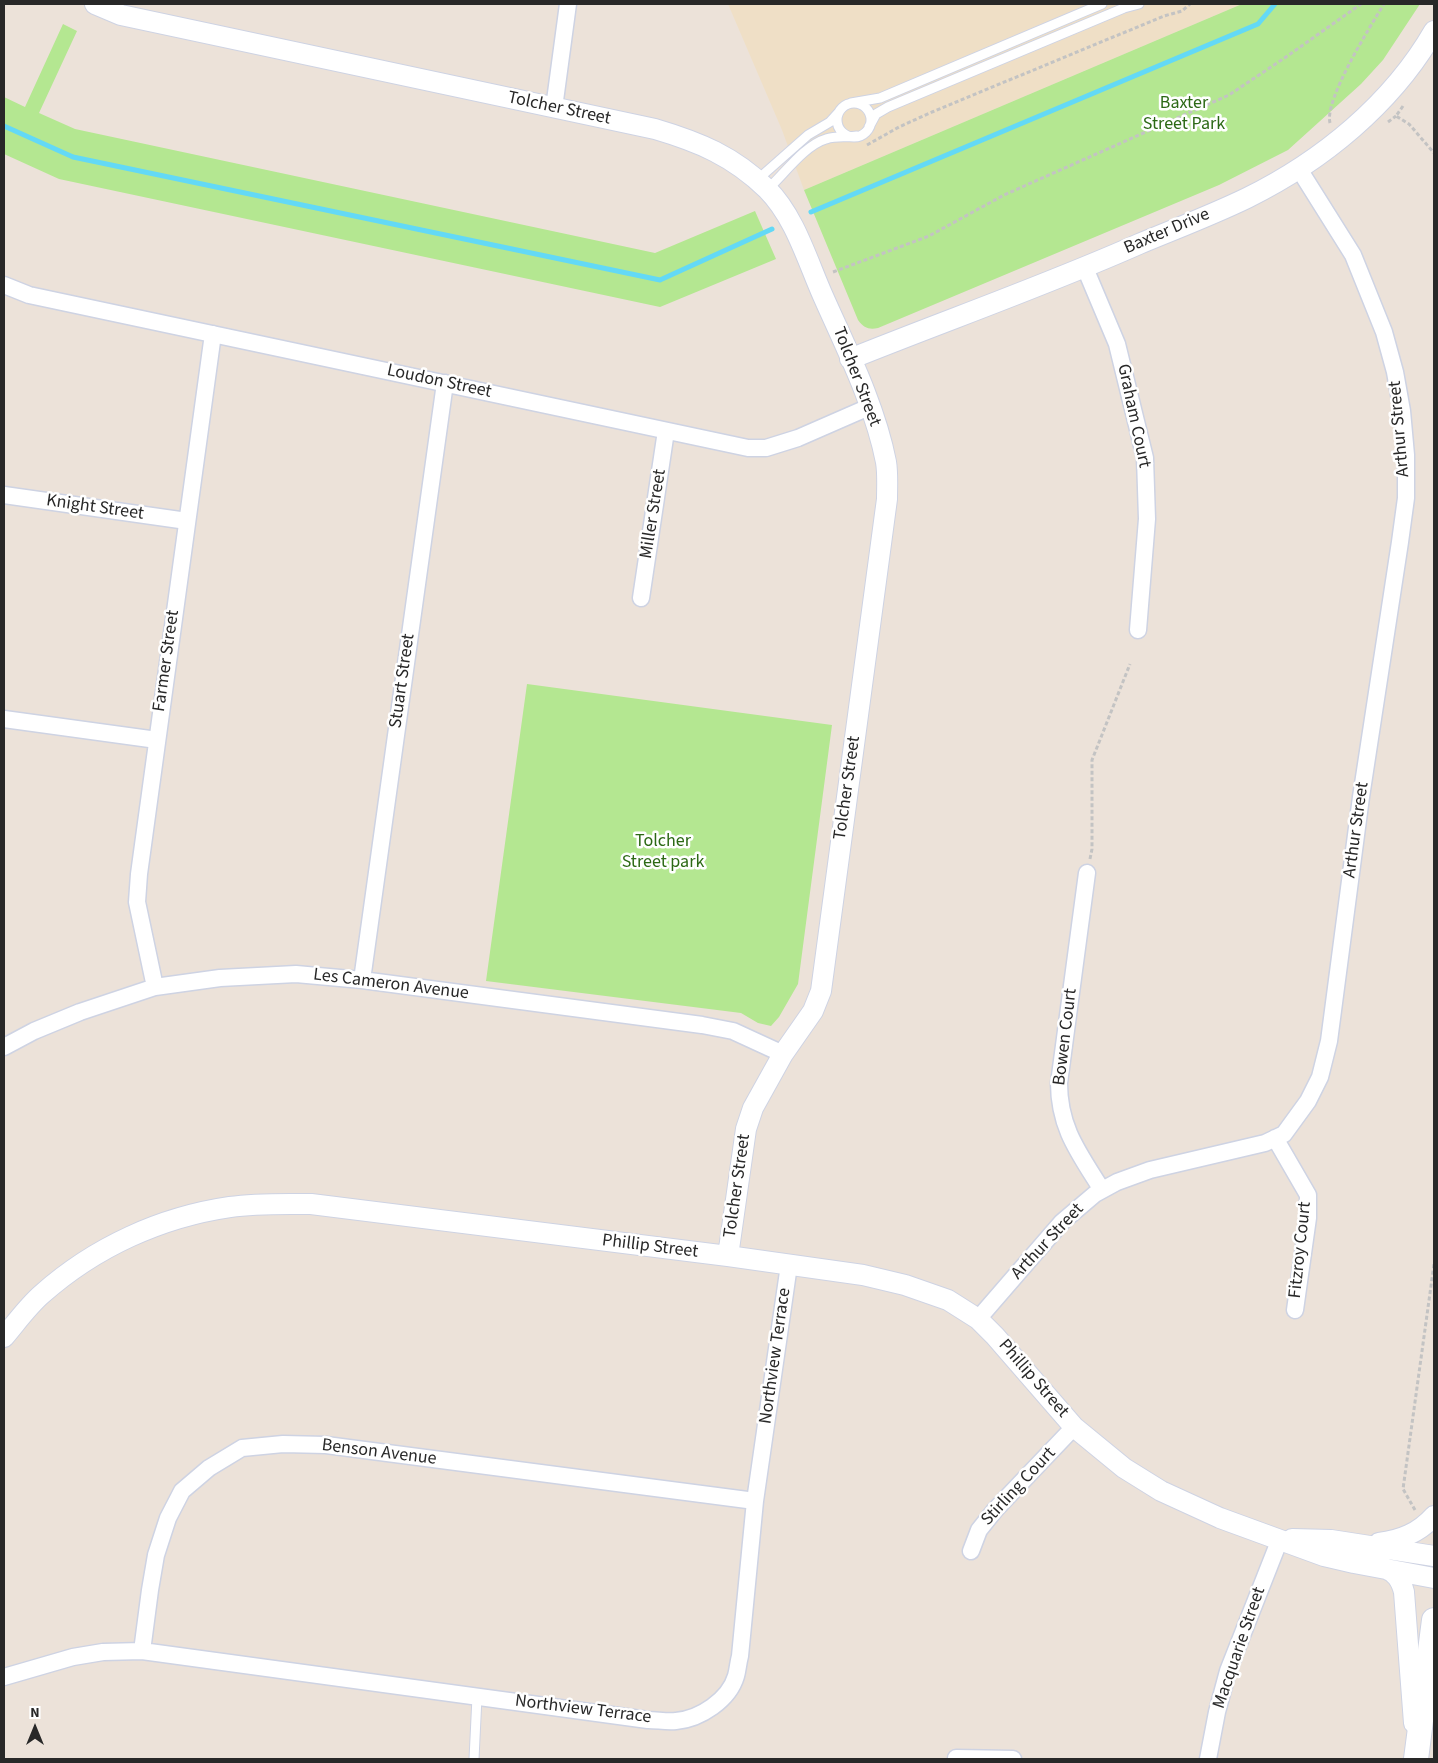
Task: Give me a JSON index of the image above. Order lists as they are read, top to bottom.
{
  "streets": {
    "street": [
      "Tolcher Street",
      "Baxter Drive",
      "Loudon Street",
      "Graham Court",
      "Arthur Street",
      "Knight Street",
      "Miller Street",
      "Farmer Street",
      "Stuart Street",
      "Les Cameron Avenue",
      "Bowen Court",
      "Phillip Street",
      "Fitzroy Court",
      "Northview Terrace",
      "Benson Avenue",
      "Stirling Court",
      "Macquarie Street"
    ]
  },
  "crossings": [
    ["Tolcher Street", "Baxter Drive"],
    ["Tolcher Street", "Loudon Street"],
    ["Tolcher Street", "Les Cameron Avenue"],
    ["Tolcher Street", "Phillip Street"],
    ["Baxter Drive", "Graham Court"],
    ["Baxter Drive", "Arthur Street"],
    ["Loudon Street", "Miller Street"],
    ["Loudon Street", "Farmer Street"],
    ["Loudon Street", "Stuart Street"],
    ["Arthur Street", "Bowen Court"],
    ["Arthur Street", "Phillip Street"],
    ["Arthur Street", "Fitzroy Court"],
    ["Knight Street", "Farmer Street"],
    ["Farmer Street", "Les Cameron Avenue"],
    ["Stuart Street", "Les Cameron Avenue"],
    ["Phillip Street", "Northview Terrace"],
    ["Phillip Street", "Stirling Court"],
    ["Phillip Street", "Macquarie Street"],
    ["Northview Terrace", "Benson Avenue"]
  ],
  "parks": ["Baxter Street Park", "Tolcher Street park"],
  "north": "top"
}
